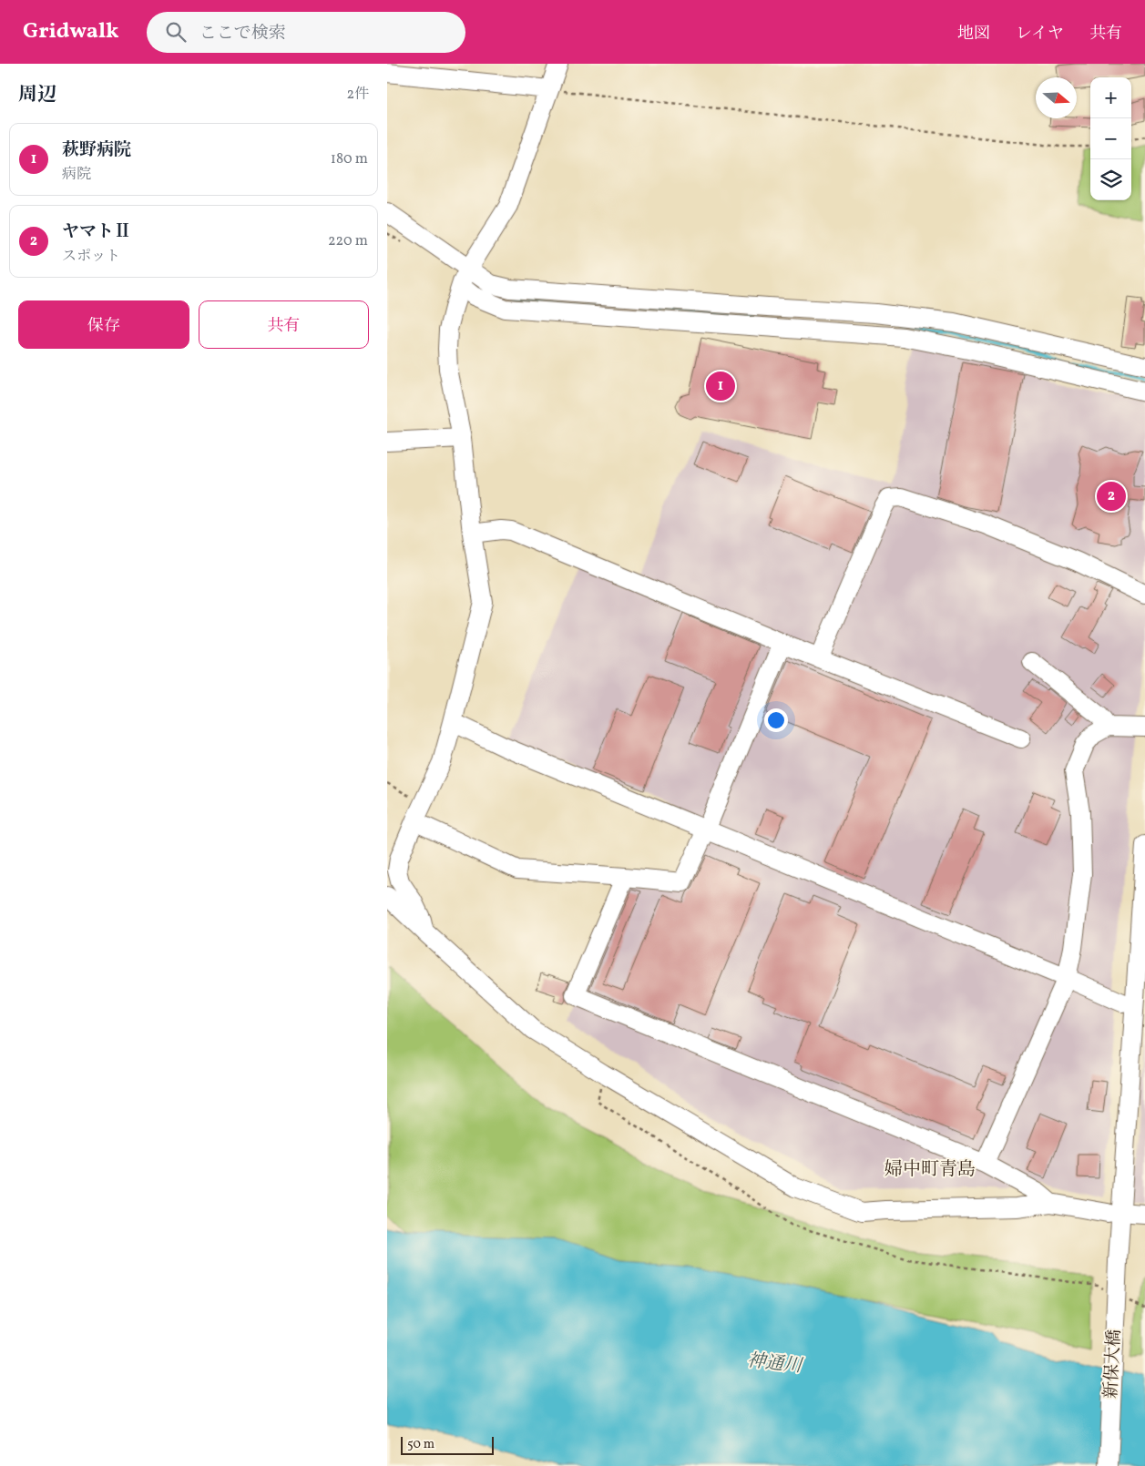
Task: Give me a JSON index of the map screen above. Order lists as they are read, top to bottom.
{
  "streets": {
    "street": ["新保大橋"]
  },
  "districts": ["婦中町青島"],
  "water": ["神通川"],
  "scale_bar": "50 m",
  "north": "right",
  "page": {
    "header": "Gridwalk",
    "search": "ここで検索",
    "nav": ["地図", "レイヤ", "共有"],
    "heading": ["周辺", "2件"],
    "map_buttons": ["+", "−"],
    "list": [
      {
        "mark": "1",
        "name": "萩野病院",
        "note": "病院",
        "value": "180 m"
      },
      {
        "mark": "2",
        "name": "ヤマトⅡ",
        "note": "スポット",
        "value": "220 m"
      }
    ],
    "buttons": ["保存", "共有"],
    "pins": ["1", "2"],
    "scale": "50 m"
  }
}
